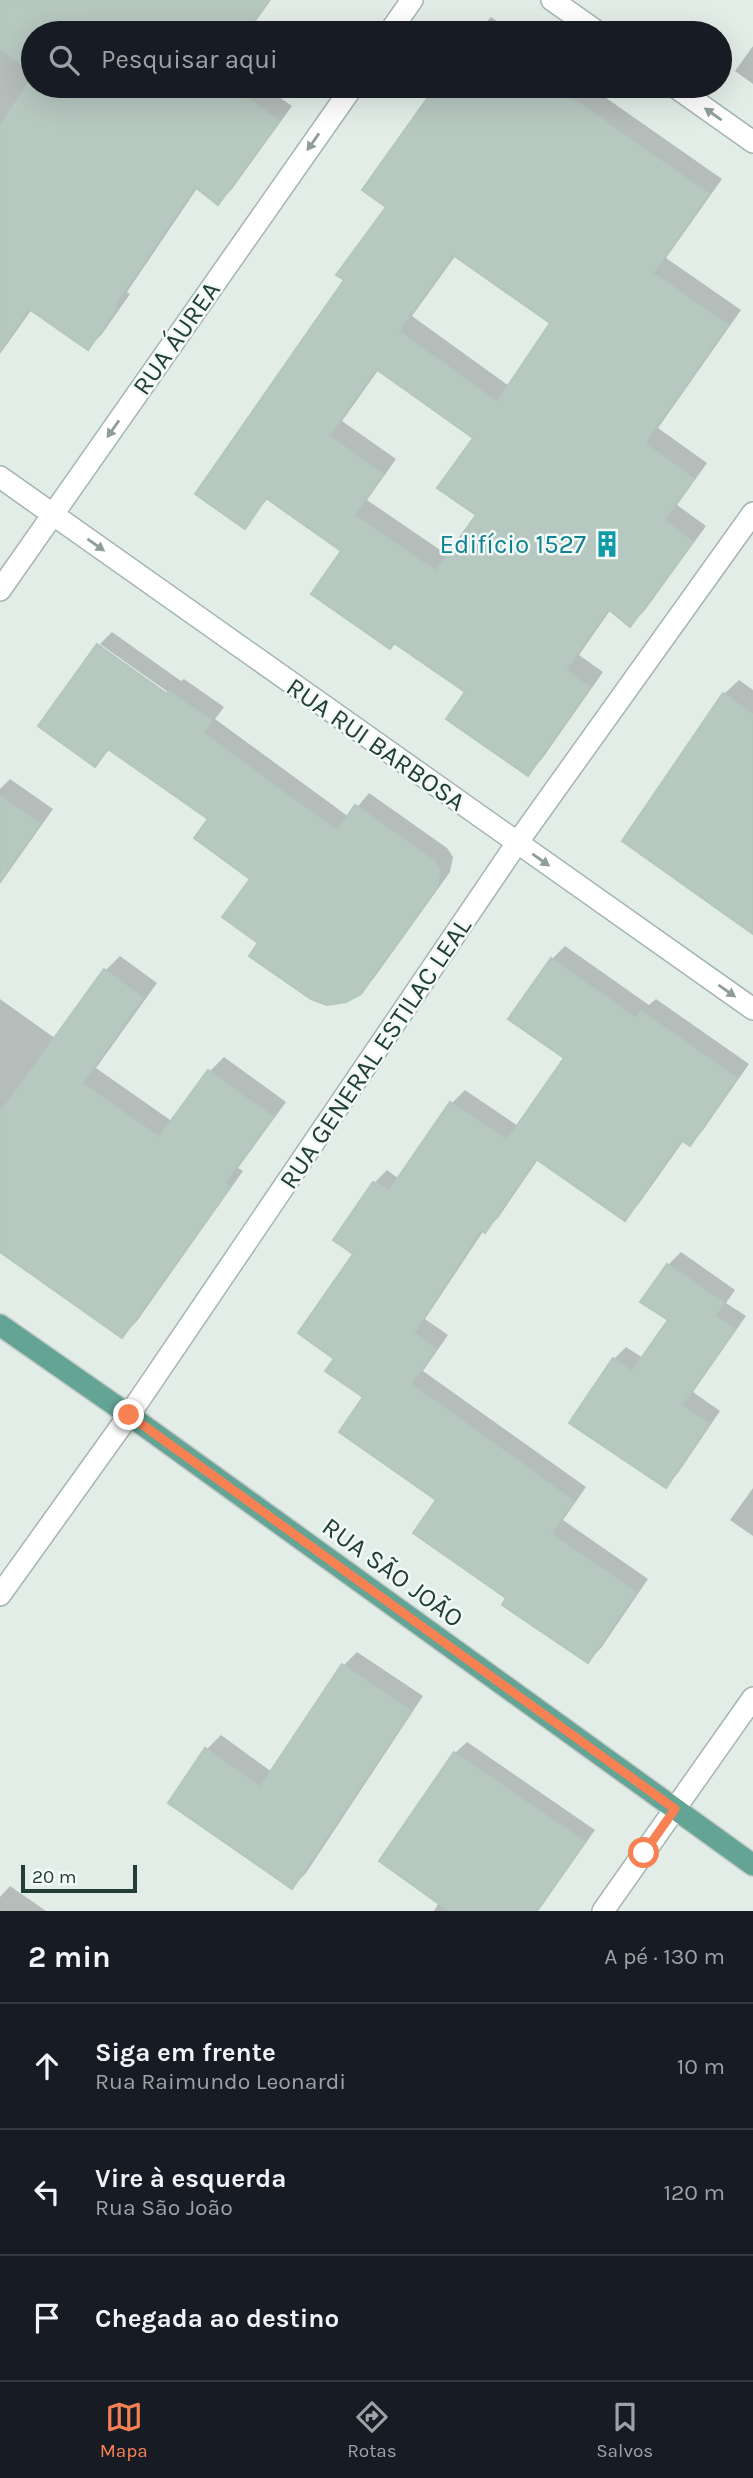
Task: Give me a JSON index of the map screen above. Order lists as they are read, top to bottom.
{
  "streets": {
    "main road": ["RUA SÃO JOÃO"],
    "street": ["RUA ÁUREA", "RUA RUI BARBOSA", "RUA GENERAL ESTILAC LEAL"]
  },
  "crossings": [
    ["RUA ÁUREA", "RUA RUI BARBOSA"],
    ["RUA RUI BARBOSA", "RUA GENERAL ESTILAC LEAL"],
    ["RUA GENERAL ESTILAC LEAL", "RUA SÃO JOÃO"]
  ],
  "one_way": ["RUA ÁUREA", "RUA RUI BARBOSA"],
  "places": {
    "building": ["Edifício 1527"]
  },
  "scale_bar": "20 m",
  "page": {
    "search": "Pesquisar aqui",
    "scale": "20 m",
    "heading": ["2 min", "A pé · 130 m"],
    "list": [
      ["Siga em frente", "Rua Raimundo Leonardi", "10 m"],
      ["Vire à esquerda", "Rua São João", "120 m"],
      "Chegada ao destino"
    ],
    "nav": ["Mapa", "Rotas", "Salvos"]
  }
}
